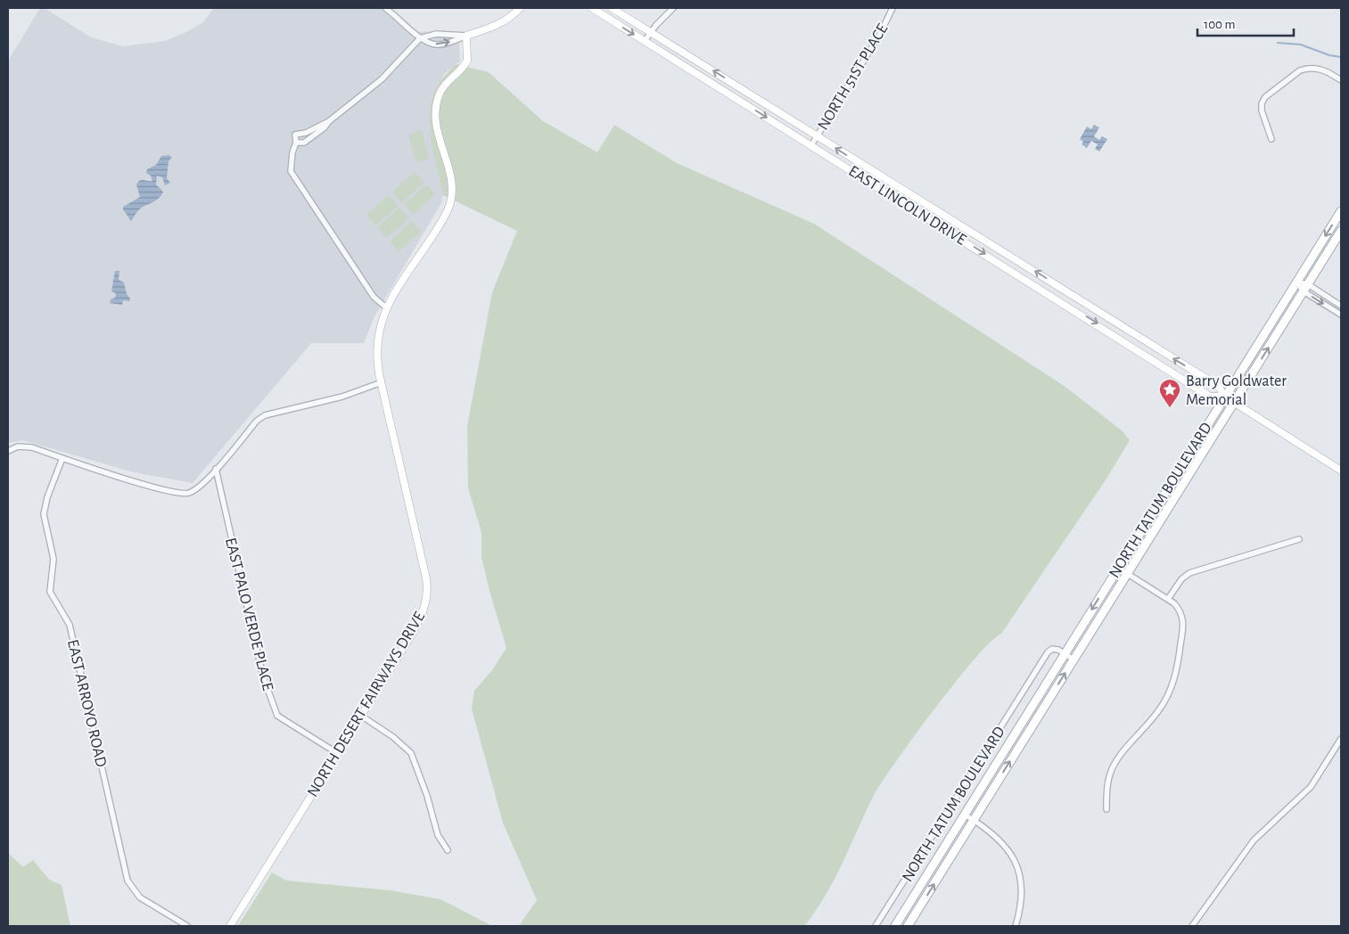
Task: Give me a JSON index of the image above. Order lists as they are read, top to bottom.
{
  "streets": {
    "main road": ["EAST LINCOLN DRIVE", "NORTH TATUM BOULEVARD", "NORTH DESERT FAIRWAYS DRIVE"],
    "street": ["NORTH 51ST PLACE", "EAST PALO VERDE PLACE", "EAST ARROYO ROAD"]
  },
  "crossings": [
    ["NORTH 51ST PLACE", "EAST LINCOLN DRIVE"],
    ["EAST LINCOLN DRIVE", "NORTH TATUM BOULEVARD"],
    ["EAST PALO VERDE PLACE", "NORTH DESERT FAIRWAYS DRIVE"]
  ],
  "places": {
    "place": ["Barry Goldwater Memorial"]
  },
  "scale_bar": "100 m"
}
